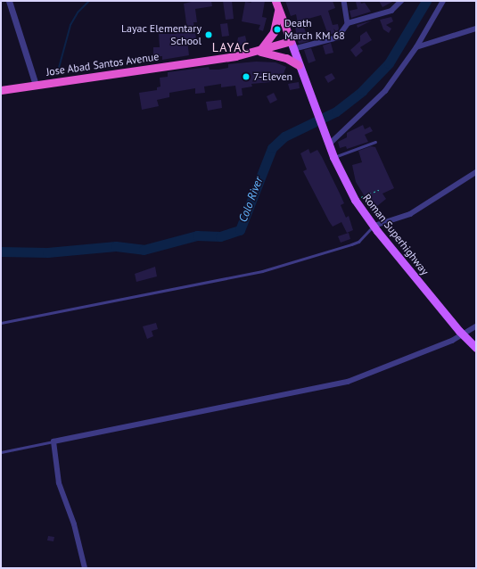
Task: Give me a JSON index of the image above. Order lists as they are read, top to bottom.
{
  "streets": {
    "highway": ["Jose Abad Santos Avenue"],
    "main road": ["Roman Superhighway"]
  },
  "crossings": [
    ["Jose Abad Santos Avenue", "Roman Superhighway"]
  ],
  "districts": ["LAYAC"],
  "water": ["Colo River"],
  "places": ["Death March KM 68", "Layac Elementary School", "7-Eleven"]
}
